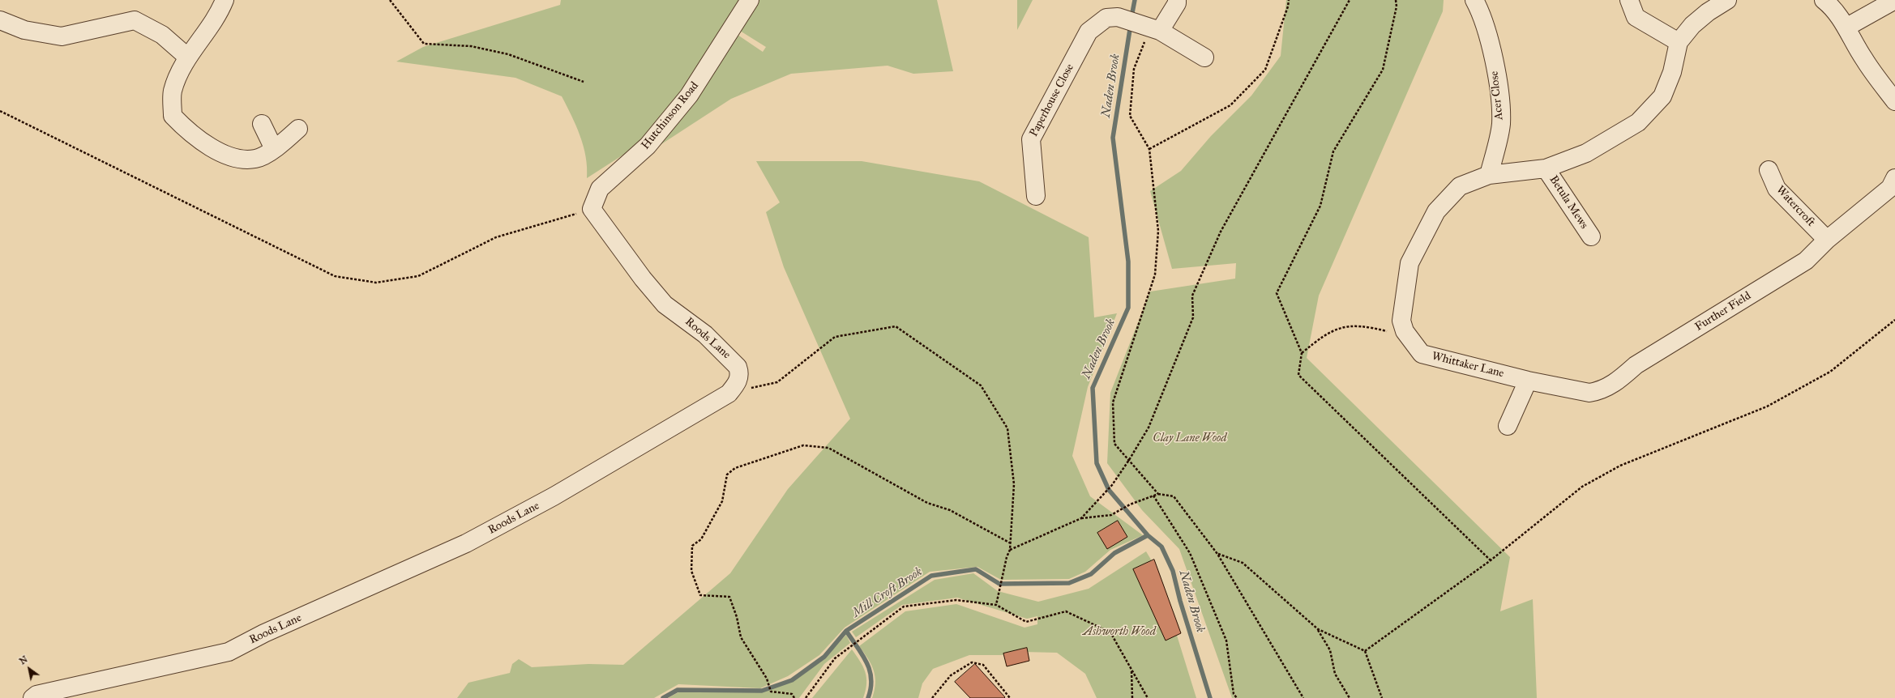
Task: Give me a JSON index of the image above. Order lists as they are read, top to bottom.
{
  "streets": {
    "street": [
      "Acer Close",
      "Paperhouse Close",
      "Hutchinson Road",
      "Betula Mews",
      "Watercroft",
      "Further Field",
      "Roods Lane",
      "Whittaker Lane"
    ]
  },
  "crossings": [
    ["Acer Close", "Whittaker Lane"],
    ["Hutchinson Road", "Roods Lane"],
    ["Betula Mews", "Whittaker Lane"],
    ["Watercroft", "Further Field"],
    ["Further Field", "Whittaker Lane"]
  ],
  "water": ["Naden Brook", "Mill Croft Brook"],
  "parks": ["Clay Lane Wood", "Ashworth Wood"],
  "north": "top left"
}
